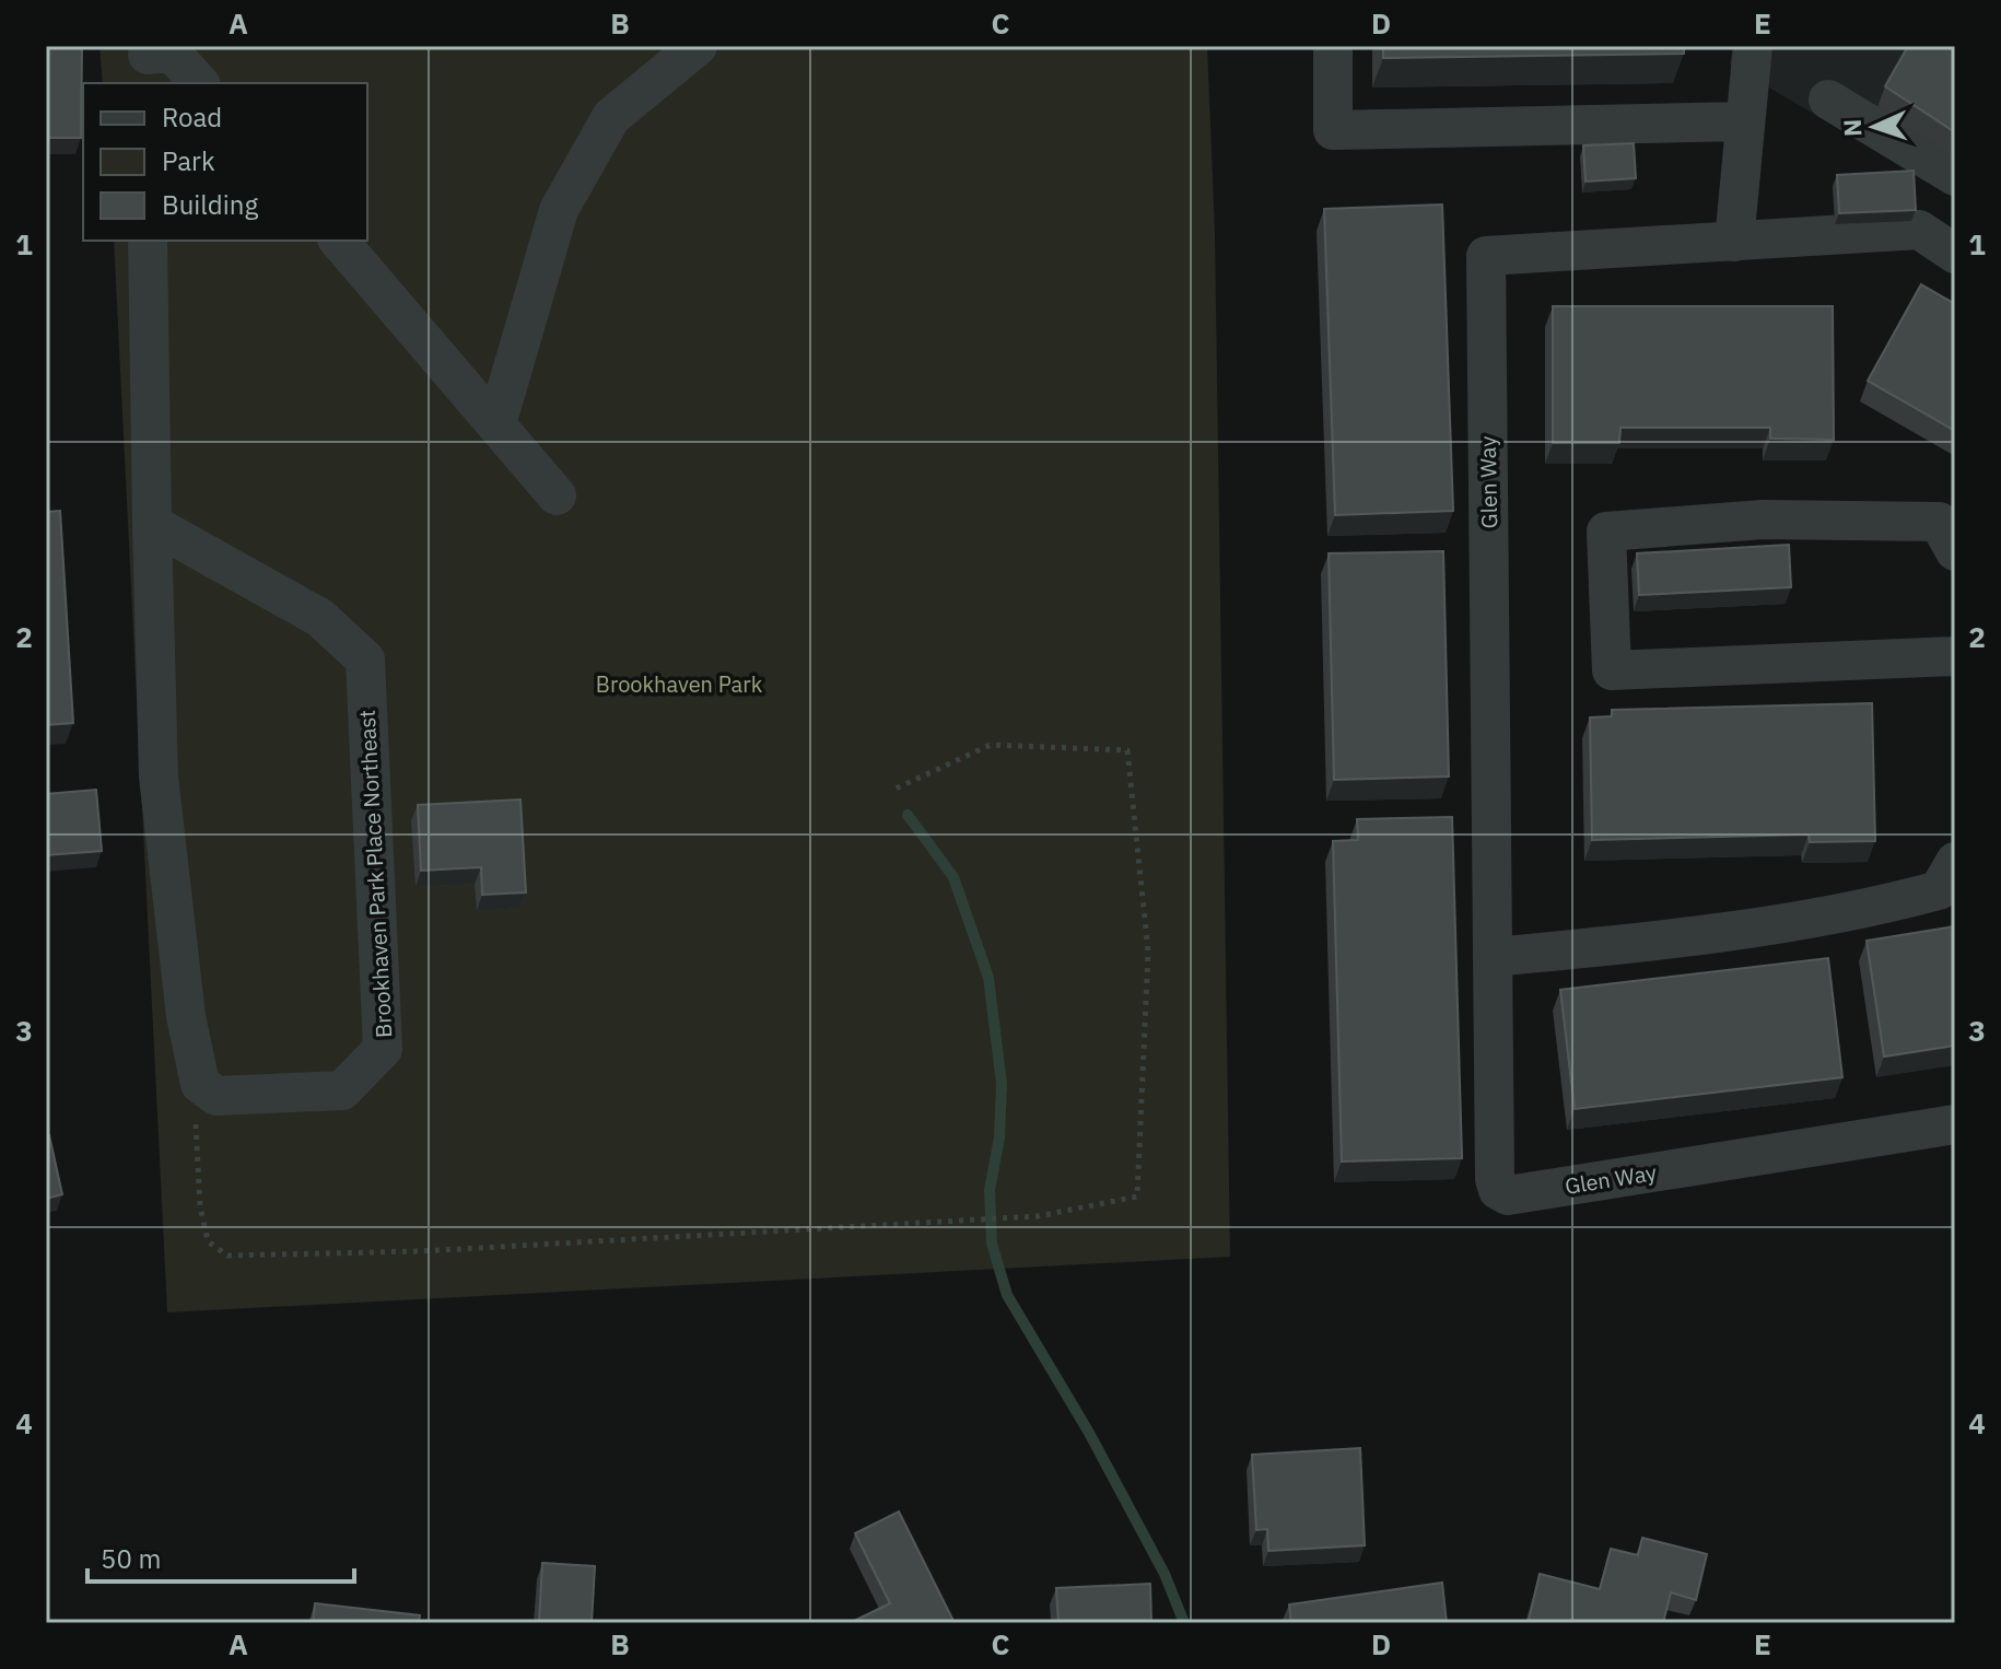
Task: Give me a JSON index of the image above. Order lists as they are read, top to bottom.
{
  "streets": {
    "street": ["Glen Way", "Brookhaven Park Place Northeast"]
  },
  "parks": ["Brookhaven Park"],
  "legend": ["Road", "Park", "Building"],
  "scale_bar": "50 m",
  "north": "left",
  "grid": {
    "columns": [
      "A",
      "B",
      "C",
      "D",
      "E"
    ],
    "rows": [
      "1",
      "2",
      "3",
      "4"
    ]
  }
}
